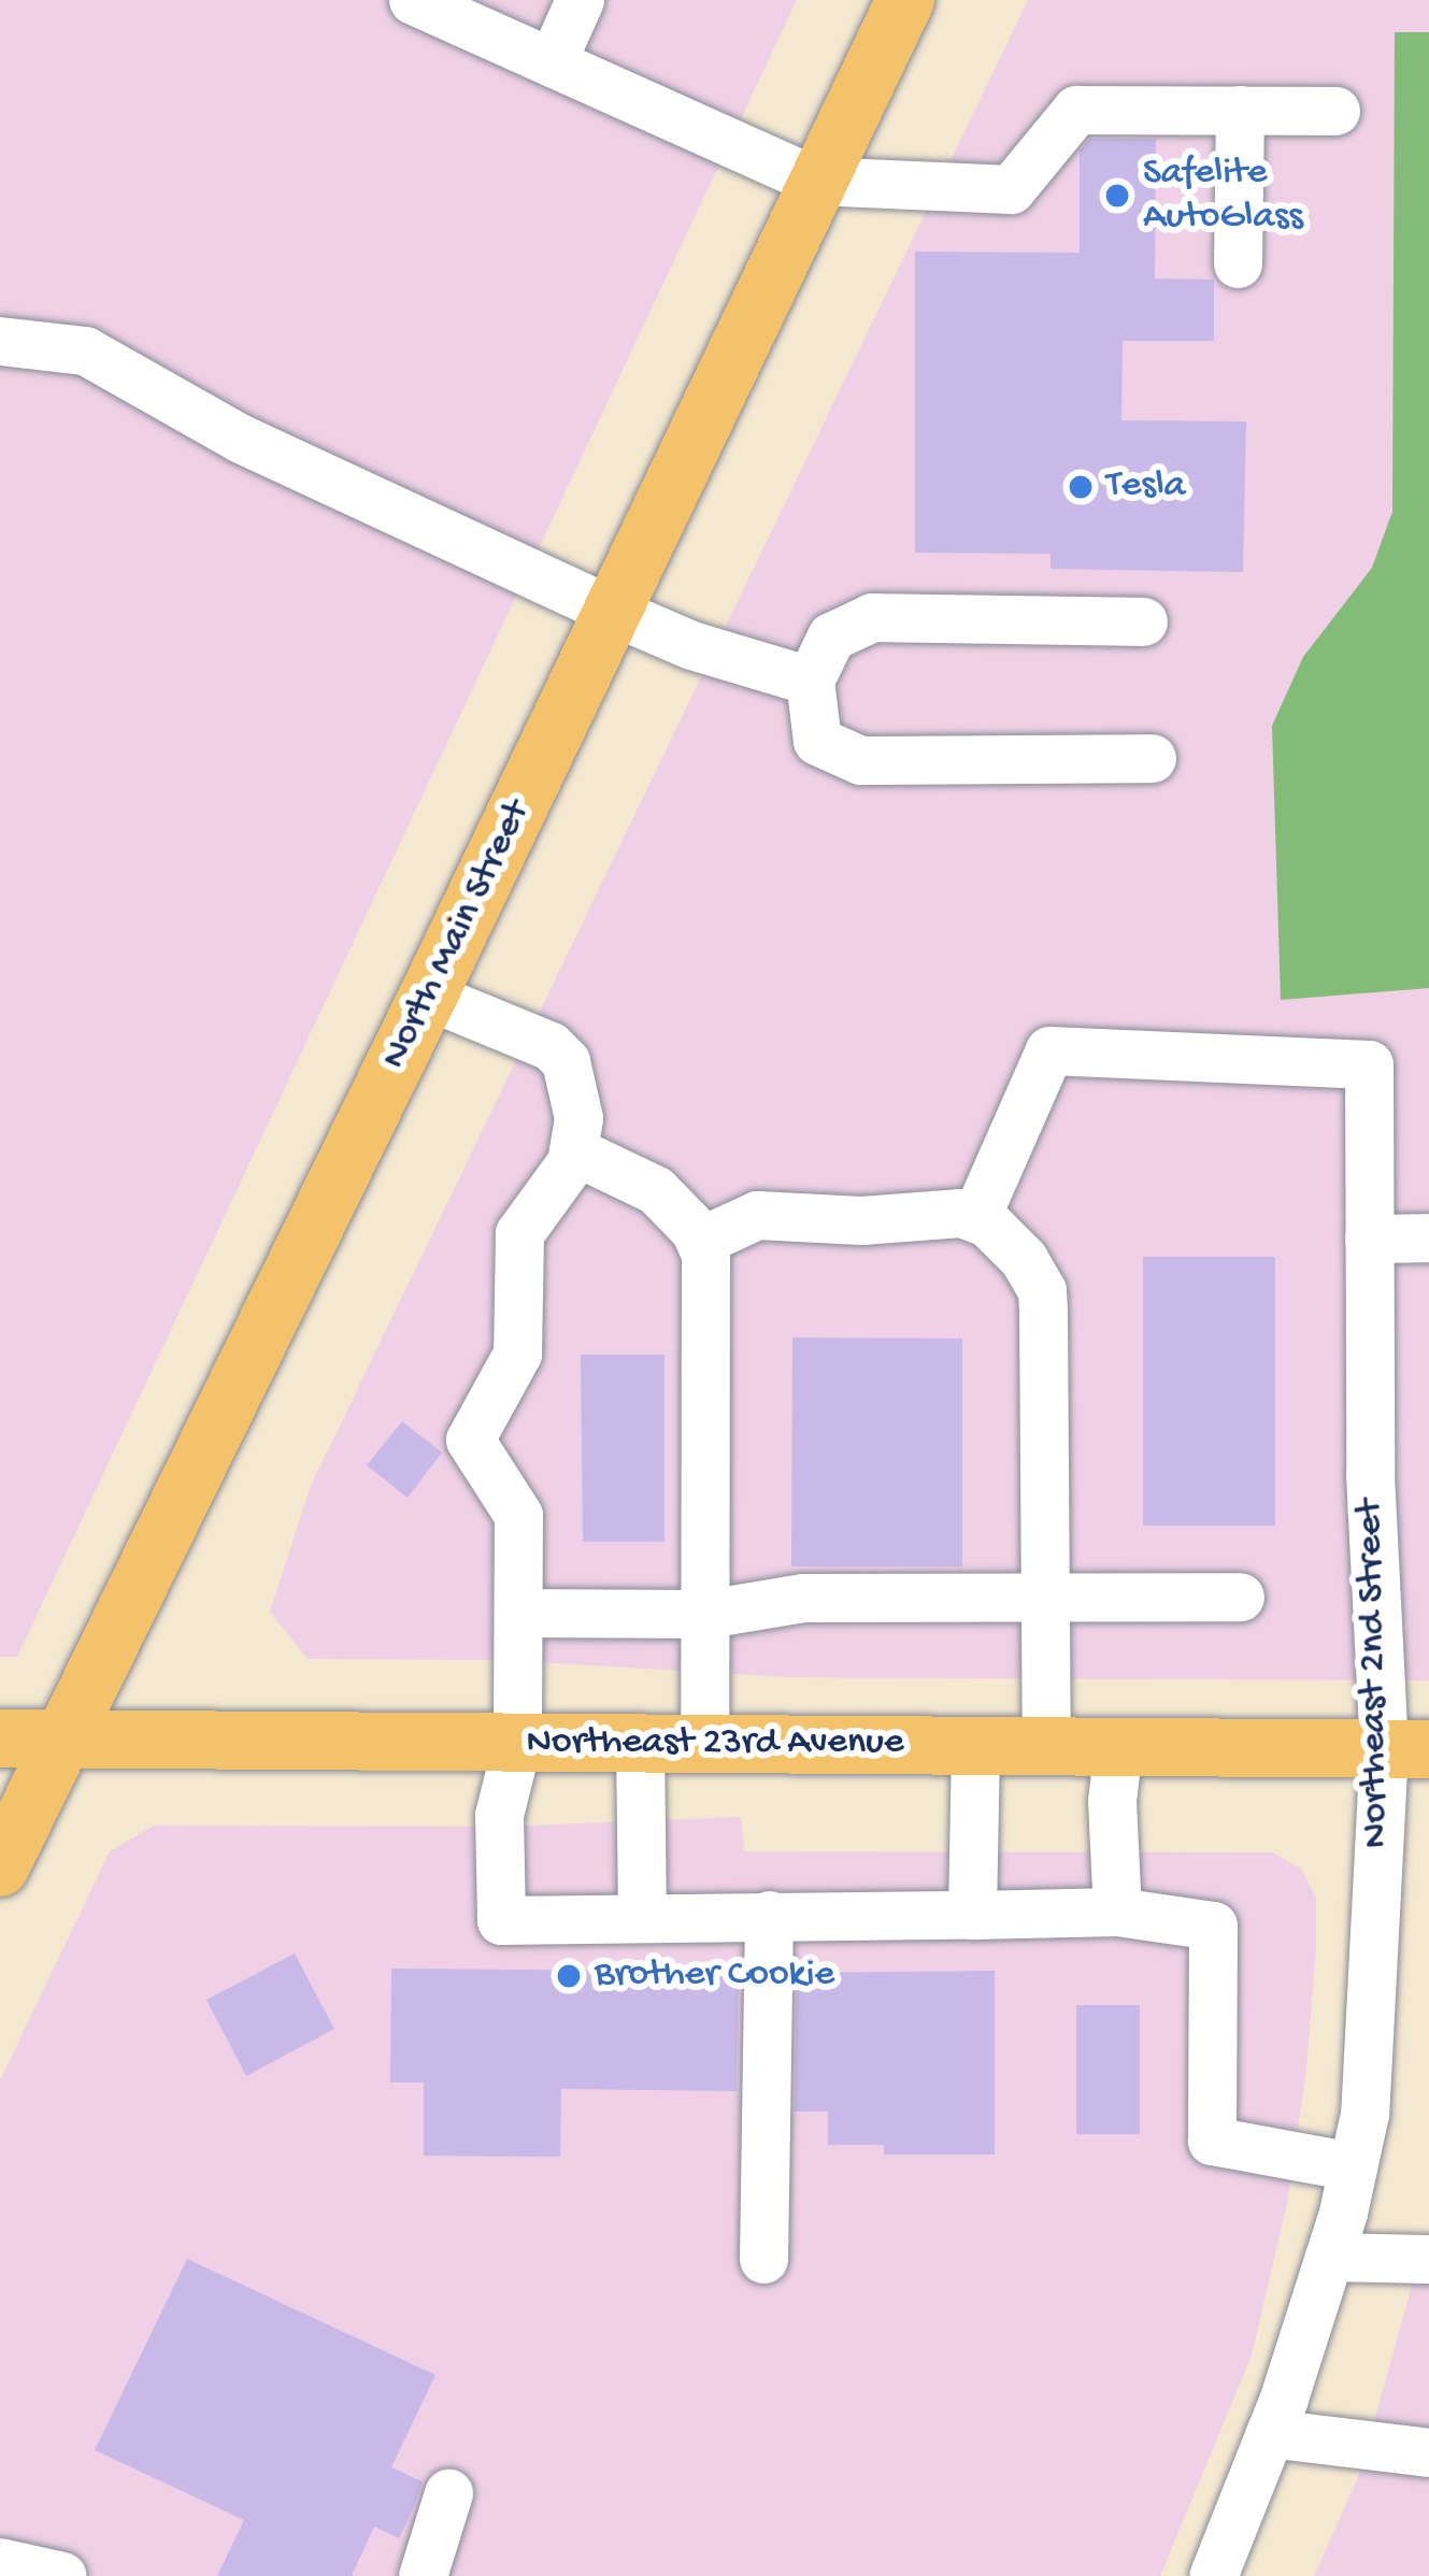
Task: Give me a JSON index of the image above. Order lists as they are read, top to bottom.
{
  "streets": {
    "main road": ["North Main Street", "Northeast 23rd Avenue"],
    "street": ["Northeast 2nd Street"]
  },
  "crossings": [
    ["North Main Street", "Northeast 23rd Avenue"],
    ["Northeast 2nd Street", "Northeast 23rd Avenue"]
  ],
  "places": ["Safelite AutoGlass", "Tesla", "Brother Cookie"]
}
